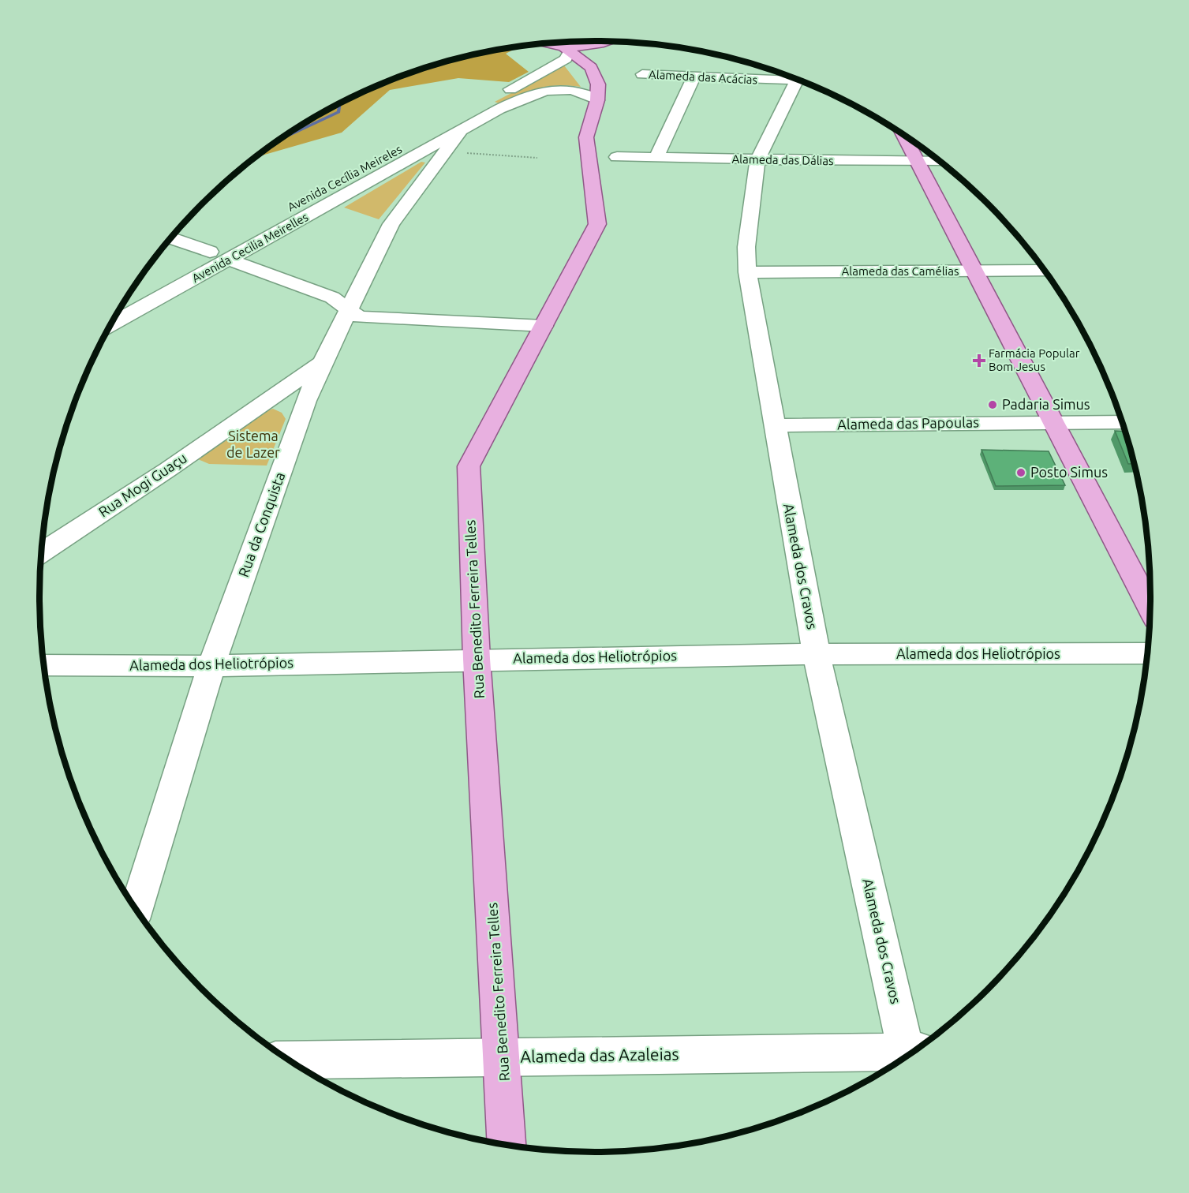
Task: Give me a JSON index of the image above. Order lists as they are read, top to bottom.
{
  "streets": {
    "main road": ["Rua Benedito Ferreira Telles"],
    "street": [
      "Alameda das Acácias",
      "Alameda das Dálias",
      "Avenida Cecília Meireles",
      "Avenida Cecilia Meirelles",
      "Alameda das Camélias",
      "Alameda das Papoulas",
      "Rua Mogi Guaçu",
      "Rua da Conquista",
      "Alameda dos Cravos",
      "Alameda dos Heliotrópios",
      "Alameda das Azaleias"
    ]
  },
  "crossings": [
    ["Alameda das Dálias", "Alameda dos Cravos"],
    ["Avenida Cecília Meireles", "Rua Benedito Ferreira Telles"],
    ["Avenida Cecilia Meirelles", "Rua da Conquista"],
    ["Avenida Cecilia Meirelles", "Rua Benedito Ferreira Telles"],
    ["Alameda das Camélias", "Alameda dos Cravos"],
    ["Alameda das Papoulas", "Alameda dos Cravos"],
    ["Rua Mogi Guaçu", "Rua da Conquista"],
    ["Rua da Conquista", "Alameda dos Heliotrópios"],
    ["Alameda dos Cravos", "Alameda dos Heliotrópios"],
    ["Rua Benedito Ferreira Telles", "Alameda dos Heliotrópios"],
    ["Rua Benedito Ferreira Telles", "Alameda das Azaleias"]
  ],
  "parks": ["Sistema de Lazer"],
  "places": {
    "health": ["Farmácia Popular Bom Jesus"],
    "other": ["Padaria Simus", "Posto Simus"]
  }
}
